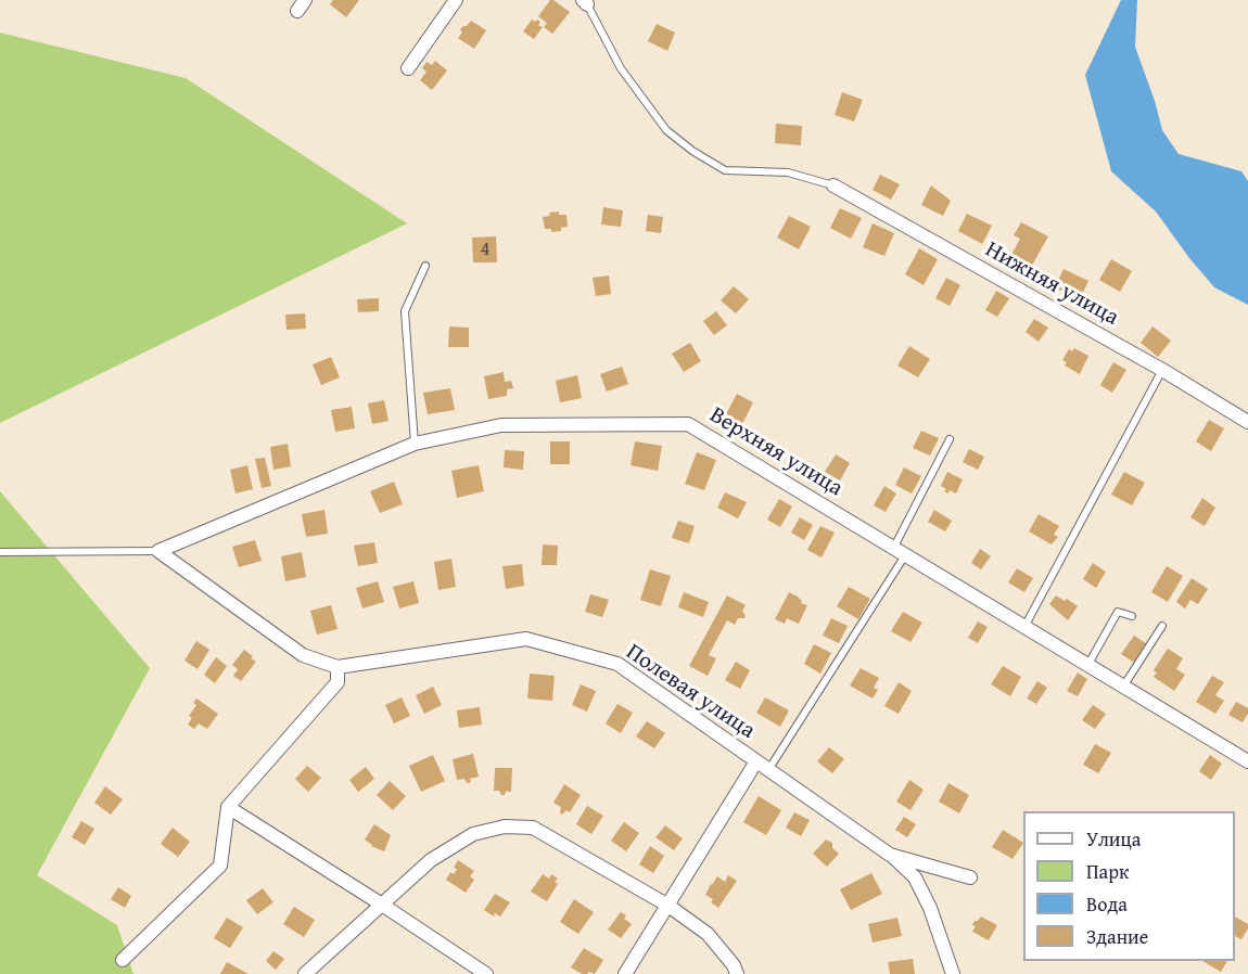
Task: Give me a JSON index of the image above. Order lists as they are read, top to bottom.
{
  "streets": {
    "street": ["Нижняя улица", "Верхняя улица", "Полевая улица"]
  },
  "crossings": [
    ["Верхняя улица", "Полевая улица"]
  ],
  "house_numbers": ["4"],
  "legend": [
    "Улица",
    "Парк",
    "Вода",
    "Здание"
  ]
}
